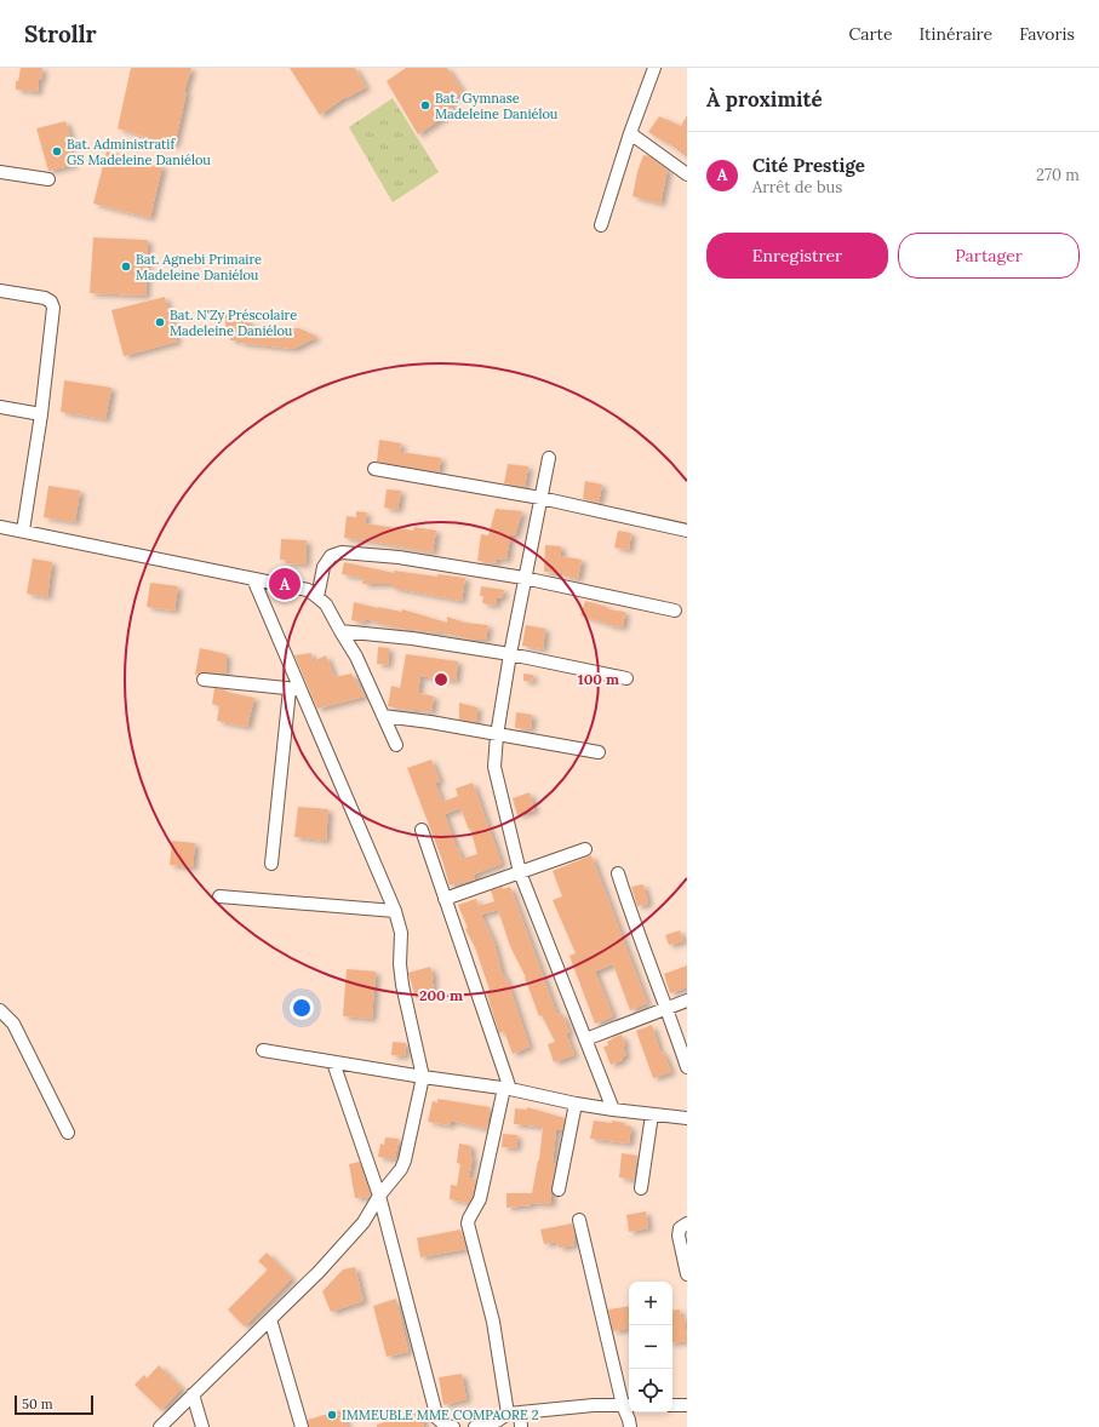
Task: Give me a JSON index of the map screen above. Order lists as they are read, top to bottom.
{
  "places": [
    "Bat. Gymnase Madeleine Daniélou",
    "Bat. Administratif GS Madeleine Daniélou",
    "Bat. Agnebi Primaire Madeleine Daniélou",
    "Bat. N'Zy Préscolaire Madeleine Daniélou",
    "IMMEUBLE MME COMPAORE 2"
  ],
  "scale_bar": "50 m",
  "page": {
    "header": "Strollr",
    "nav": ["Carte", "Itinéraire", "Favoris"],
    "heading": "À proximité",
    "list": [
      {
        "mark": "A",
        "name": "Cité Prestige",
        "note": "Arrêt de bus",
        "value": "270 m"
      }
    ],
    "buttons": ["Enregistrer", "Partager"],
    "pins": "A",
    "map_buttons": ["+", "−"],
    "scale": "50 m"
  },
  "rings": ["100 m", "200 m"]
}
